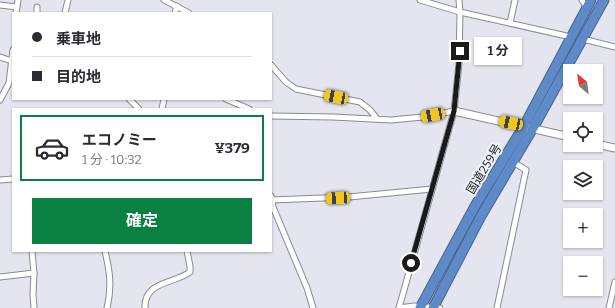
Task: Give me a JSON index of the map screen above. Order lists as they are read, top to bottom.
{
  "streets": {
    "highway": ["国道259号"]
  },
  "north": "top left",
  "page": {
    "banner": ["乗車地", "目的地"],
    "bubble": "1 分",
    "map_buttons": ["+", "−"],
    "list": [
      {
        "name": "エコノミー",
        "note": "1 分 · 10:32",
        "value": "¥379"
      }
    ],
    "buttons": "確定"
  }
}
